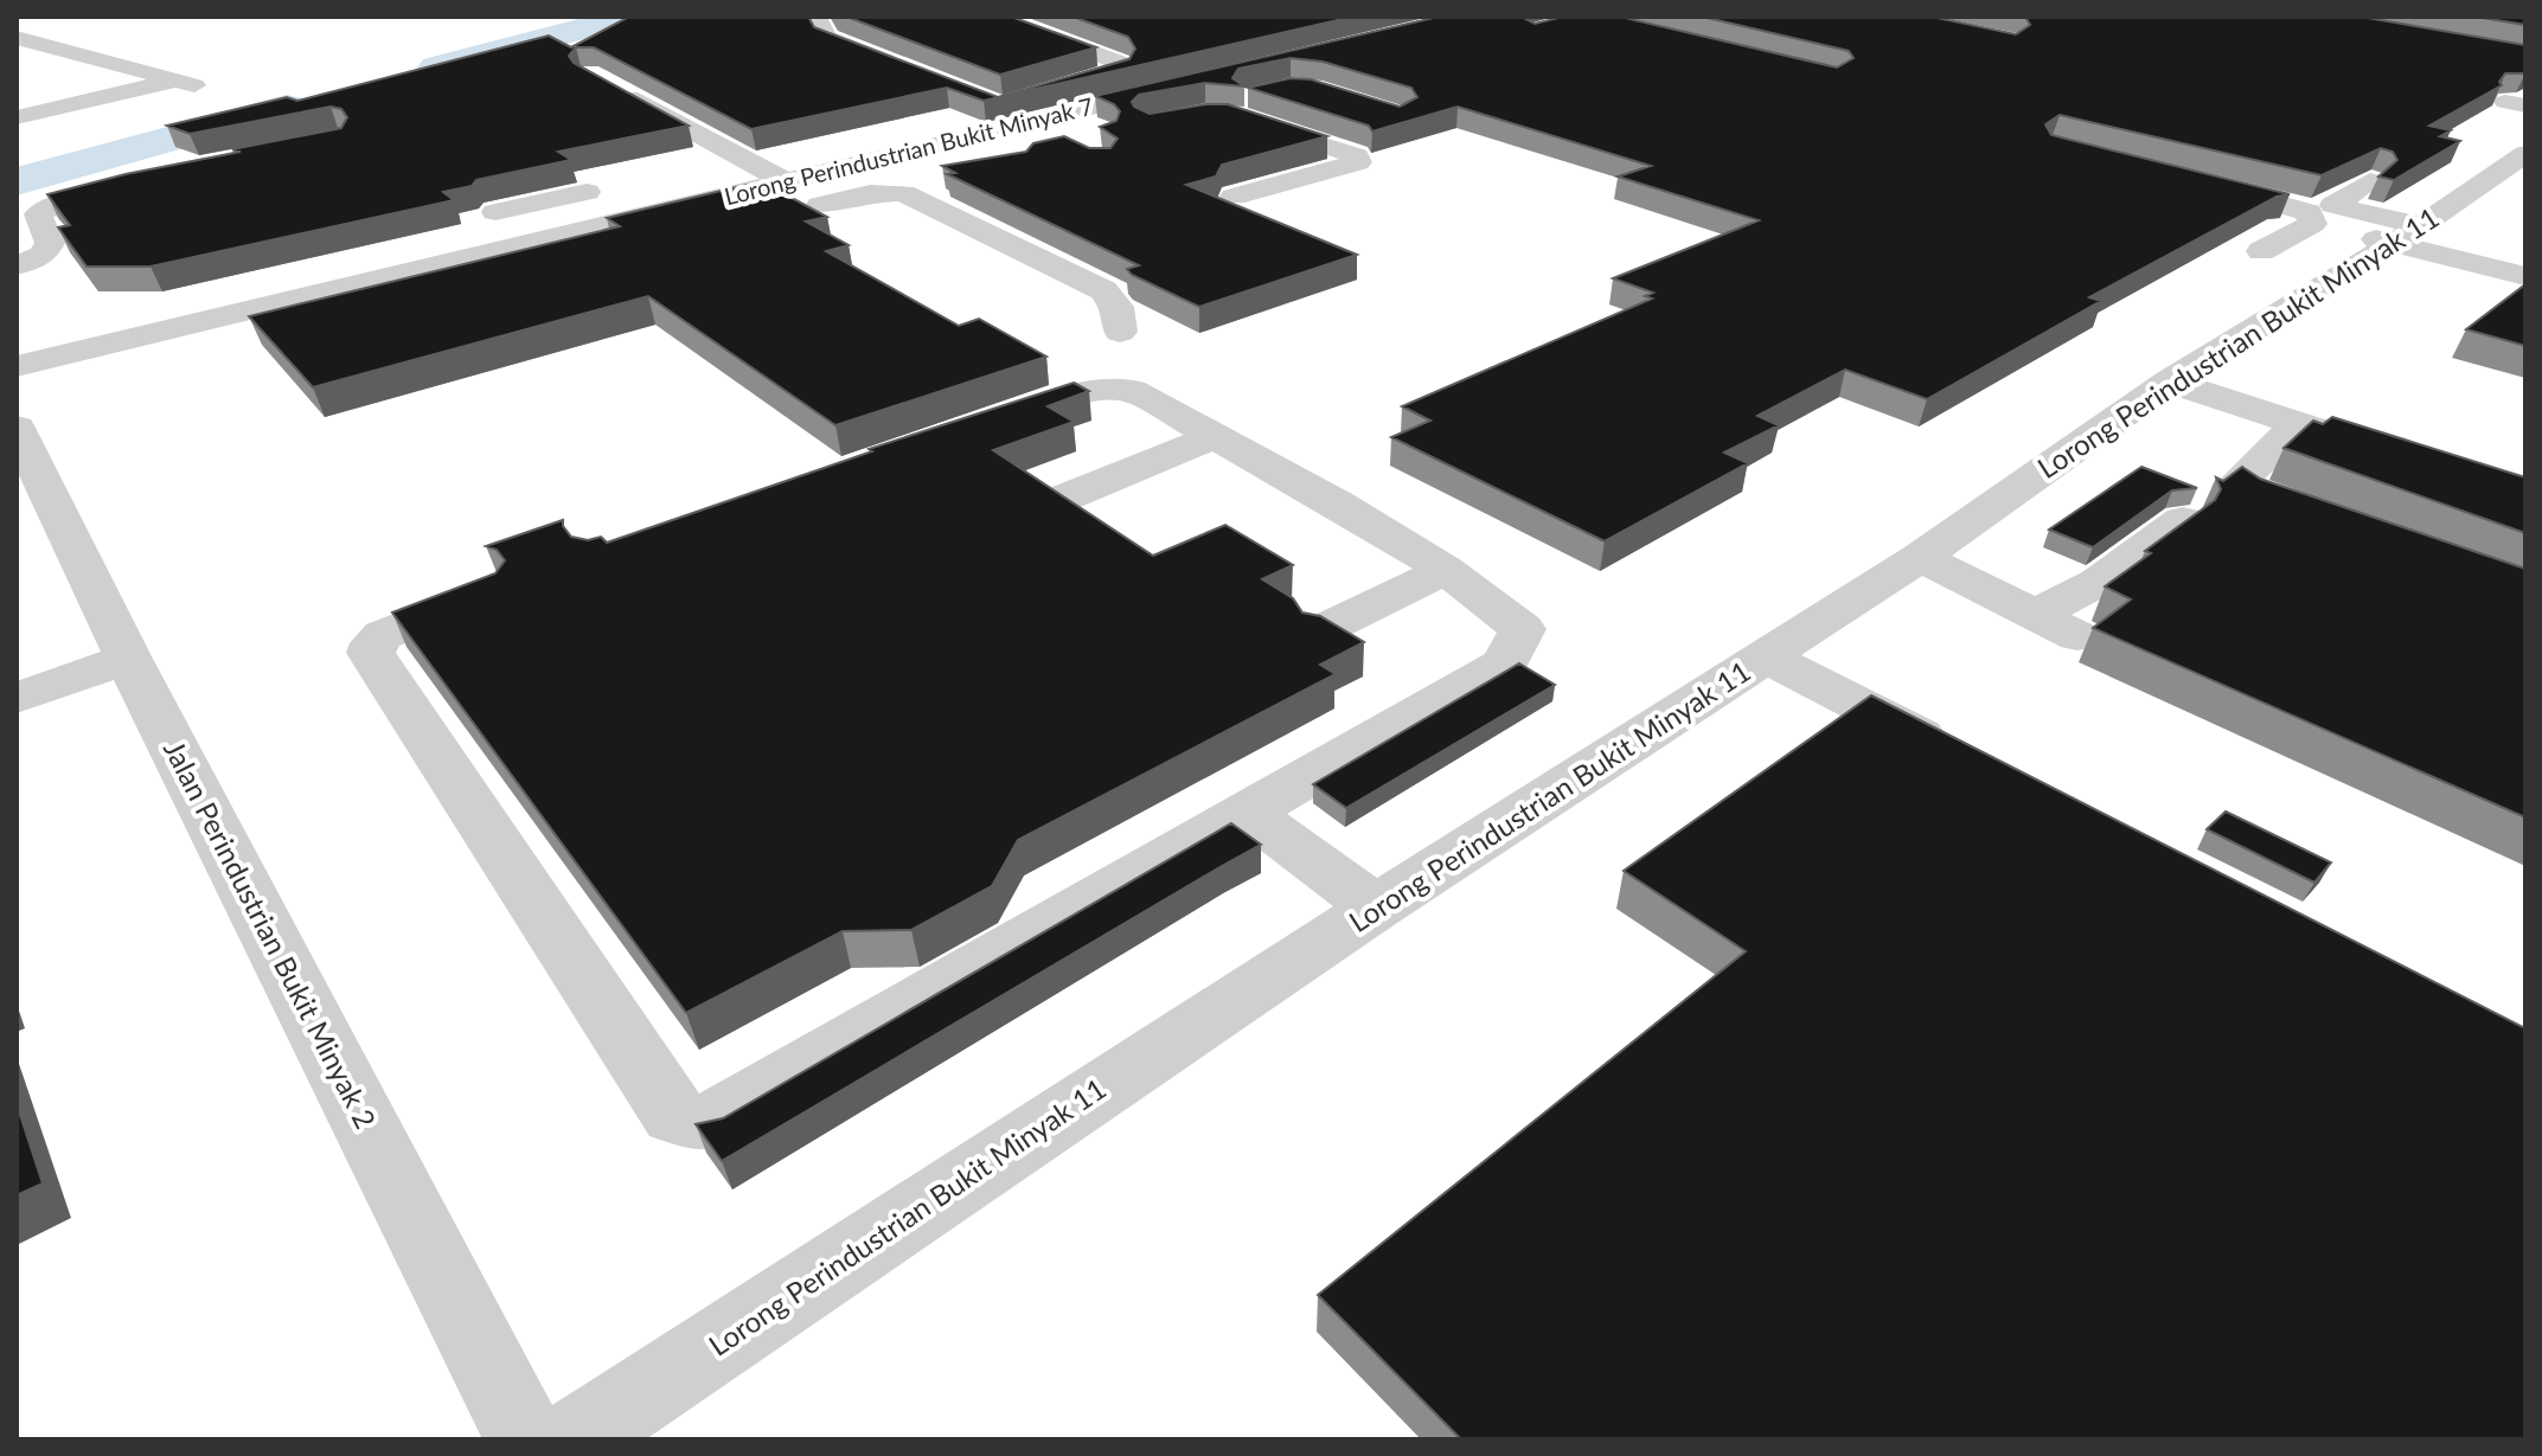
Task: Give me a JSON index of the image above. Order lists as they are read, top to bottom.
{
  "streets": {
    "street": ["Lorong Perindustrian Bukit Minyak 7", "Lorong Perindustrian Bukit Minyak 11", "Jalan Perindustrian Bukit Minyak 2"]
  }
}
